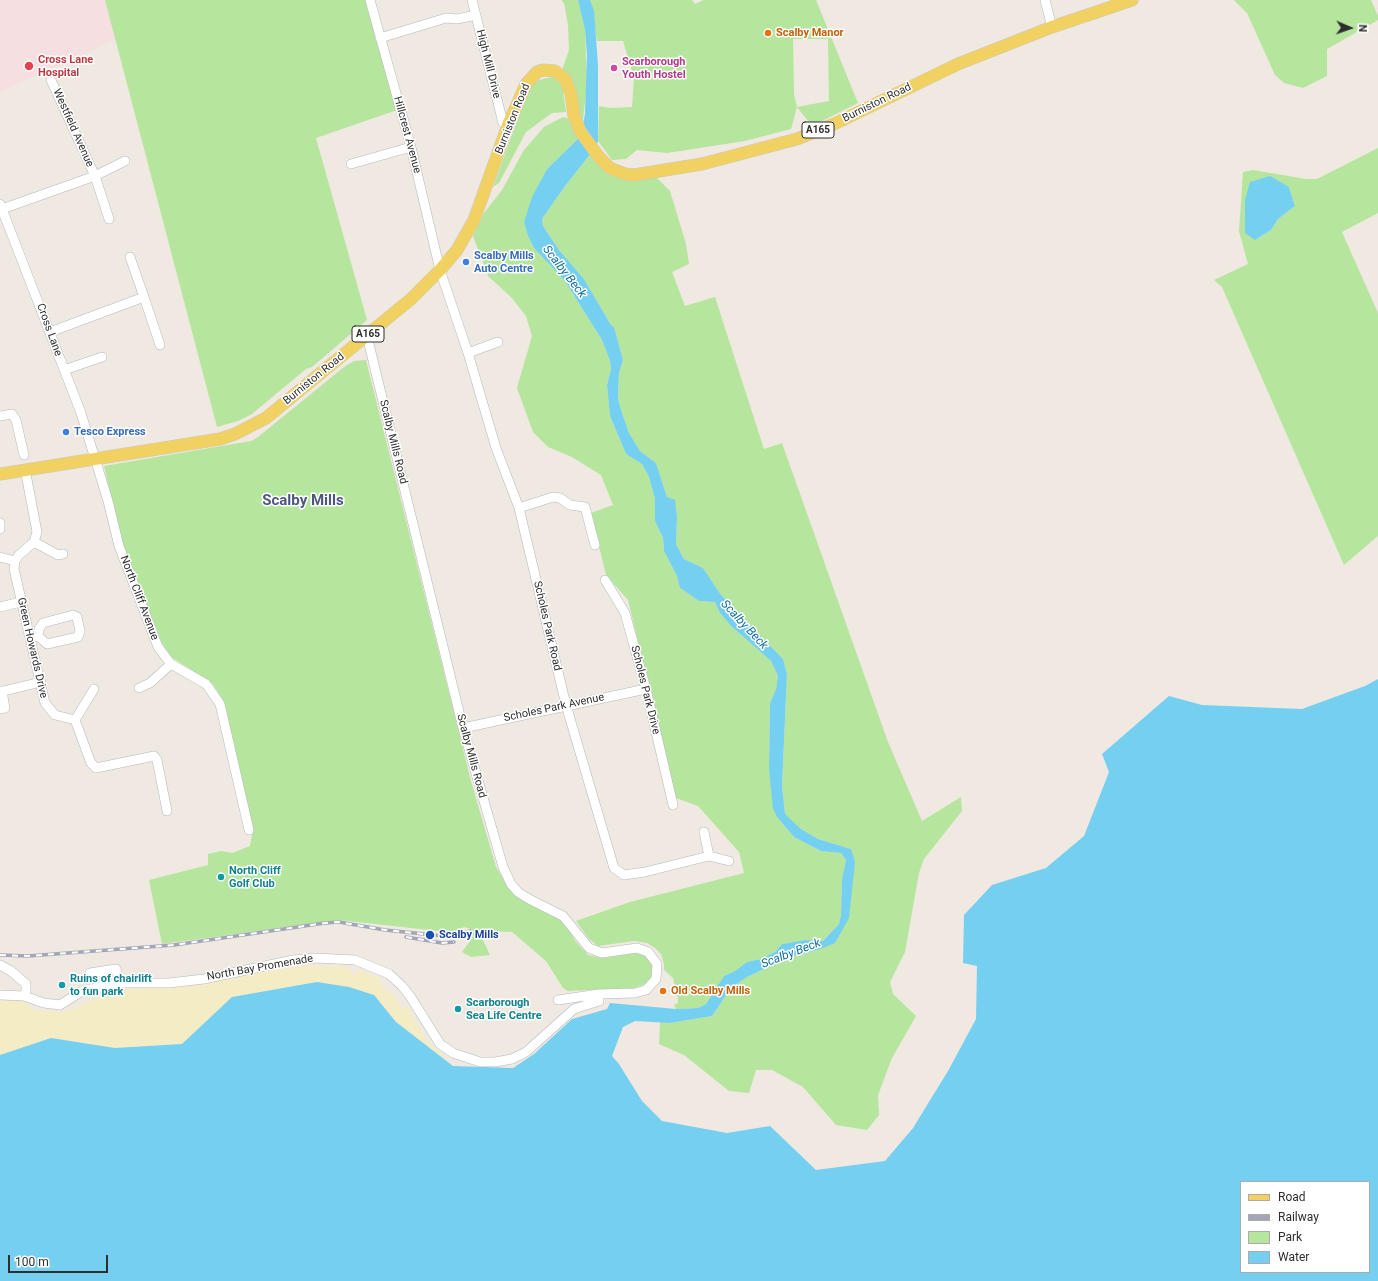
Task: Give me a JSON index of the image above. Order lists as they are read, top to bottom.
{
  "streets": {
    "main road": ["Burniston Road", "A165"],
    "street": [
      "High Mill Drive",
      "Westfield Avenue",
      "Hillcrest Avenue",
      "Cross Lane",
      "Scalby Mills Road",
      "North Cliff Avenue",
      "Scholes Park Road",
      "Green Howards Drive",
      "Scholes Park Drive",
      "Scholes Park Avenue",
      "North Bay Promenade"
    ]
  },
  "crossings": [
    ["High Mill Drive", "Burniston Road"],
    ["Burniston Road", "Hillcrest Avenue"],
    ["Burniston Road", "Cross Lane"],
    ["Burniston Road", "Scalby Mills Road"],
    ["Burniston Road", "North Cliff Avenue"],
    ["Burniston Road", "Scholes Park Road"],
    ["Westfield Avenue", "Cross Lane"],
    ["Hillcrest Avenue", "Scholes Park Road"],
    ["Cross Lane", "North Cliff Avenue"],
    ["Scalby Mills Road", "Scholes Park Avenue"],
    ["Scalby Mills Road", "North Bay Promenade"],
    ["Scholes Park Road", "Scholes Park Avenue"],
    ["Scholes Park Drive", "Scholes Park Avenue"]
  ],
  "districts": ["Scalby Mills"],
  "water": ["Scalby Beck"],
  "places": [
    "Scalby Manor",
    "Cross Lane Hospital",
    "Scarborough Youth Hostel",
    "Scalby Mills Auto Centre",
    "Tesco Express",
    "North Cliff Golf Club",
    "Scalby Mills",
    "Ruins of chairlift to fun park",
    "Old Scalby Mills",
    "Scarborough Sea Life Centre"
  ],
  "legend": [
    "Road",
    "Railway",
    "Park",
    "Water"
  ],
  "scale_bar": "100 m",
  "north": "right"
}
